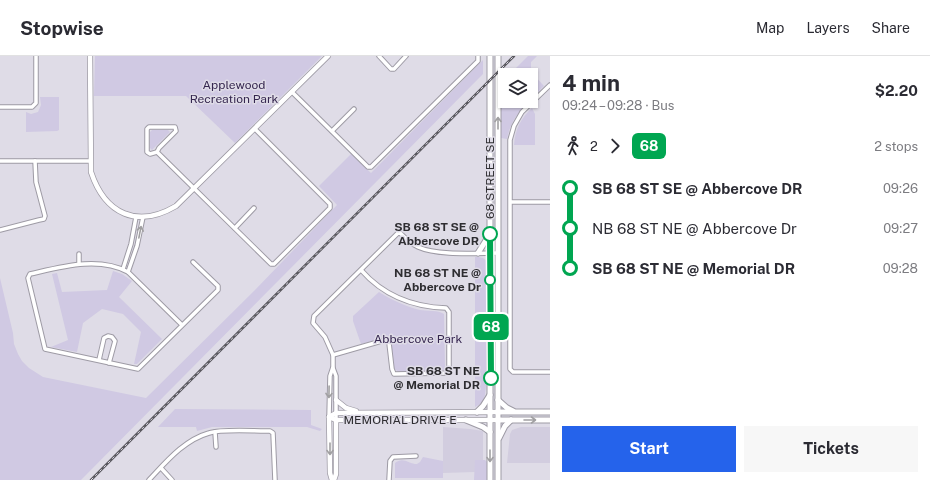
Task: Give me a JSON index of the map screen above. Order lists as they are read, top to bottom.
{
  "streets": {
    "main road": ["68 STREET SE", "MEMORIAL DRIVE E"]
  },
  "crossings": [
    ["68 STREET SE", "MEMORIAL DRIVE E"]
  ],
  "parks": ["Applewood Recreation Park", "Abbercove Park"],
  "places": ["SB 68 ST SE @ Abbercove DR", "NB 68 ST NE @ Abbercove Dr", "SB 68 ST NE @ Memorial DR"],
  "lines": ["bus line 68"],
  "page": {
    "header": "Stopwise",
    "nav": ["Map", "Layers", "Share"],
    "on_map": "68",
    "heading": ["4 min", "09:24 – 09:28 · Bus", "$2.20"],
    "legs": ["2", "68", "2 stops"],
    "list": [
      {
        "name": "SB 68 ST SE @ Abbercove DR",
        "value": "09:26"
      },
      {
        "name": "NB 68 ST NE @ Abbercove Dr",
        "value": "09:27"
      },
      {
        "name": "SB 68 ST NE @ Memorial DR",
        "value": "09:28"
      }
    ],
    "buttons": ["Start", "Tickets"]
  }
}
